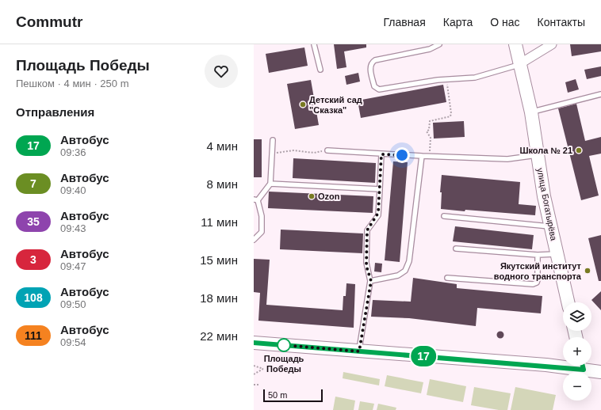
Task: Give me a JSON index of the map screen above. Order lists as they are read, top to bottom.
{
  "streets": {
    "main road": ["улица Богатырёва"]
  },
  "places": [
    "Детский сад \"Сказка\"",
    "Школа № 21",
    "Ozon",
    "Якутский институт водного транспорта",
    "Площадь Победы"
  ],
  "lines": ["bus line 17"],
  "scale_bar": "50 m",
  "page": {
    "header": "Commutr",
    "nav": [
      "Главная",
      "Карта",
      "О нас",
      "Контакты"
    ],
    "heading": [
      ["Площадь Победы", "Пешком · 4 мин · 250 m"],
      "Отправления"
    ],
    "on_map": "17",
    "list": [
      {
        "mark": "17",
        "name": "Автобус",
        "note": "09:36",
        "value": "4 мин"
      },
      {
        "mark": "7",
        "name": "Автобус",
        "note": "09:40",
        "value": "8 мин"
      },
      {
        "mark": "35",
        "name": "Автобус",
        "note": "09:43",
        "value": "11 мин"
      },
      {
        "mark": "3",
        "name": "Автобус",
        "note": "09:47",
        "value": "15 мин"
      },
      {
        "mark": "108",
        "name": "Автобус",
        "note": "09:50",
        "value": "18 мин"
      },
      {
        "mark": "111",
        "name": "Автобус",
        "note": "09:54",
        "value": "22 мин"
      }
    ],
    "map_buttons": ["+", "−"],
    "scale": "50 m"
  }
}
